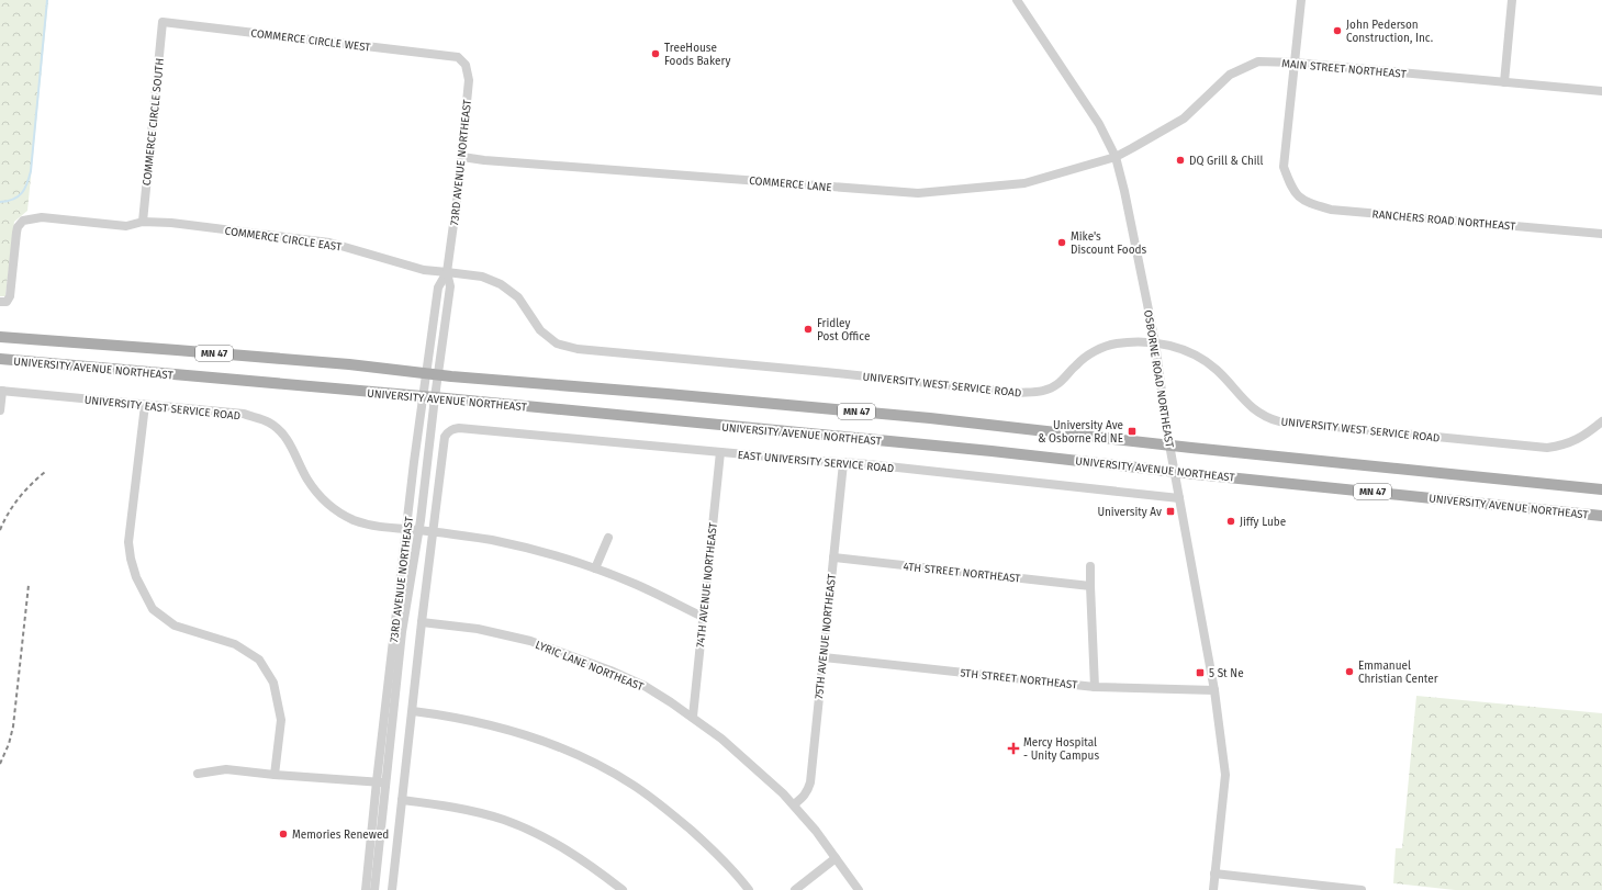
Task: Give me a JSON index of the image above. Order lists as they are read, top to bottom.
{
  "streets": {
    "main road": ["MN 47", "UNIVERSITY AVENUE NORTHEAST"],
    "street": [
      "COMMERCE CIRCLE WEST",
      "MAIN STREET NORTHEAST",
      "COMMERCE CIRCLE SOUTH",
      "73RD AVENUE NORTHEAST",
      "COMMERCE LANE",
      "RANCHERS ROAD NORTHEAST",
      "COMMERCE CIRCLE EAST",
      "OSBORNE ROAD NORTHEAST",
      "UNIVERSITY WEST SERVICE ROAD",
      "UNIVERSITY EAST SERVICE ROAD",
      "EAST UNIVERSITY SERVICE ROAD",
      "4TH STREET NORTHEAST",
      "74TH AVENUE NORTHEAST",
      "75TH AVENUE NORTHEAST",
      "LYRIC LANE NORTHEAST",
      "5TH STREET NORTHEAST"
    ]
  },
  "crossings": [
    ["COMMERCE CIRCLE WEST", "COMMERCE CIRCLE SOUTH"],
    ["COMMERCE CIRCLE WEST", "73RD AVENUE NORTHEAST"],
    ["MAIN STREET NORTHEAST", "COMMERCE LANE"],
    ["MAIN STREET NORTHEAST", "RANCHERS ROAD NORTHEAST"],
    ["MAIN STREET NORTHEAST", "OSBORNE ROAD NORTHEAST"],
    ["COMMERCE CIRCLE SOUTH", "COMMERCE CIRCLE EAST"],
    ["73RD AVENUE NORTHEAST", "COMMERCE LANE"],
    ["73RD AVENUE NORTHEAST", "COMMERCE CIRCLE EAST"],
    ["73RD AVENUE NORTHEAST", "UNIVERSITY AVENUE NORTHEAST"],
    ["73RD AVENUE NORTHEAST", "UNIVERSITY WEST SERVICE ROAD"],
    ["73RD AVENUE NORTHEAST", "UNIVERSITY EAST SERVICE ROAD"],
    ["COMMERCE LANE", "OSBORNE ROAD NORTHEAST"],
    ["COMMERCE CIRCLE EAST", "UNIVERSITY WEST SERVICE ROAD"],
    ["UNIVERSITY AVENUE NORTHEAST", "OSBORNE ROAD NORTHEAST"],
    ["OSBORNE ROAD NORTHEAST", "UNIVERSITY WEST SERVICE ROAD"],
    ["OSBORNE ROAD NORTHEAST", "EAST UNIVERSITY SERVICE ROAD"],
    ["OSBORNE ROAD NORTHEAST", "5TH STREET NORTHEAST"],
    ["UNIVERSITY EAST SERVICE ROAD", "EAST UNIVERSITY SERVICE ROAD"],
    ["UNIVERSITY EAST SERVICE ROAD", "74TH AVENUE NORTHEAST"],
    ["EAST UNIVERSITY SERVICE ROAD", "74TH AVENUE NORTHEAST"],
    ["EAST UNIVERSITY SERVICE ROAD", "75TH AVENUE NORTHEAST"],
    ["4TH STREET NORTHEAST", "75TH AVENUE NORTHEAST"],
    ["74TH AVENUE NORTHEAST", "LYRIC LANE NORTHEAST"],
    ["75TH AVENUE NORTHEAST", "LYRIC LANE NORTHEAST"],
    ["75TH AVENUE NORTHEAST", "5TH STREET NORTHEAST"]
  ],
  "places": {
    "other": [
      "John Pederson Construction, Inc.",
      "TreeHouse Foods Bakery",
      "DQ Grill & Chill",
      "Mike's Discount Foods",
      "Fridley Post Office",
      "Jiffy Lube",
      "Emmanuel Christian Center",
      "Memories Renewed"
    ],
    "transit": ["University Ave & Osborne Rd NE", "University Av", "5 St Ne"],
    "health": ["Mercy Hospital - Unity Campus"]
  }
}
